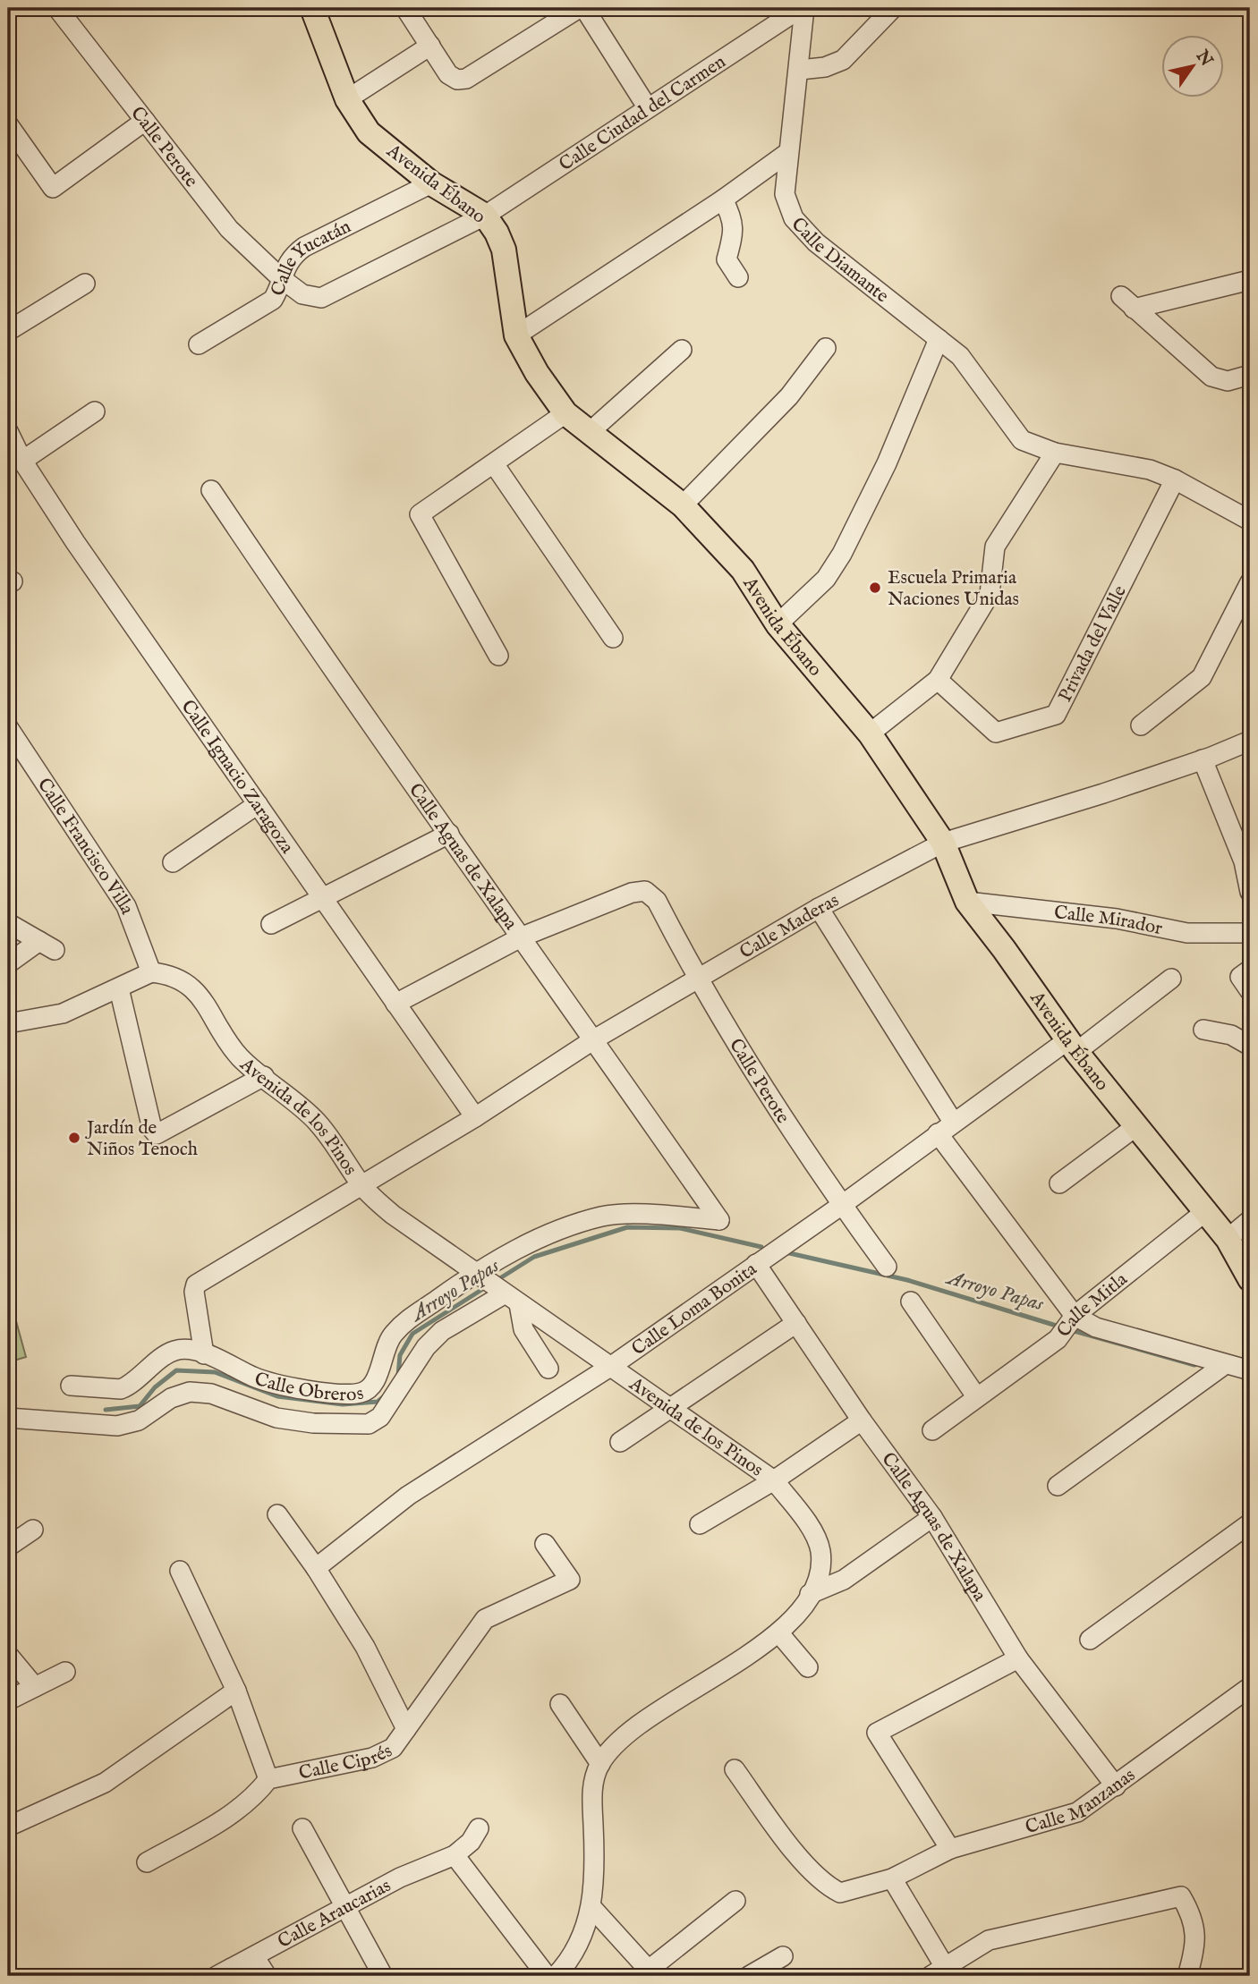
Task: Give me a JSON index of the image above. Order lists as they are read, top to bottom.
{
  "streets": {
    "main road": ["Avenida Ébano"],
    "street": [
      "Calle Ciudad del Carmen",
      "Calle Perote",
      "Calle Diamante",
      "Calle Yucatán",
      "Privada del Valle",
      "Calle Ignacio Zaragoza",
      "Calle Francisco Villa",
      "Calle Aguas de Xalapa",
      "Calle Mirador",
      "Calle Maderas",
      "Avenida de los Pinos",
      "Calle Mitla",
      "Calle Loma Bonita",
      "Calle Obreros",
      "Calle Ciprés",
      "Calle Manzanas",
      "Calle Araucarias"
    ]
  },
  "crossings": [
    ["Calle Ciudad del Carmen", "Calle Perote"],
    ["Calle Ciudad del Carmen", "Avenida Ébano"],
    ["Calle Ciudad del Carmen", "Calle Diamante"],
    ["Calle Perote", "Calle Yucatán"],
    ["Calle Perote", "Calle Aguas de Xalapa"],
    ["Calle Perote", "Calle Maderas"],
    ["Calle Perote", "Calle Loma Bonita"],
    ["Avenida Ébano", "Calle Yucatán"],
    ["Avenida Ébano", "Calle Mirador"],
    ["Avenida Ébano", "Calle Maderas"],
    ["Avenida Ébano", "Calle Mitla"],
    ["Avenida Ébano", "Calle Loma Bonita"],
    ["Calle Diamante", "Privada del Valle"],
    ["Calle Ignacio Zaragoza", "Calle Maderas"],
    ["Calle Francisco Villa", "Avenida de los Pinos"],
    ["Calle Aguas de Xalapa", "Calle Maderas"],
    ["Calle Aguas de Xalapa", "Calle Loma Bonita"],
    ["Calle Aguas de Xalapa", "Calle Obreros"],
    ["Calle Aguas de Xalapa", "Calle Manzanas"],
    ["Calle Maderas", "Avenida de los Pinos"],
    ["Calle Maderas", "Calle Obreros"],
    ["Avenida de los Pinos", "Calle Loma Bonita"],
    ["Avenida de los Pinos", "Calle Obreros"]
  ],
  "water": ["Arroyo Papas"],
  "places": ["Escuela Primaria Naciones Unidas", "Jardín de Niños Tenoch"],
  "north": "top right"
}
